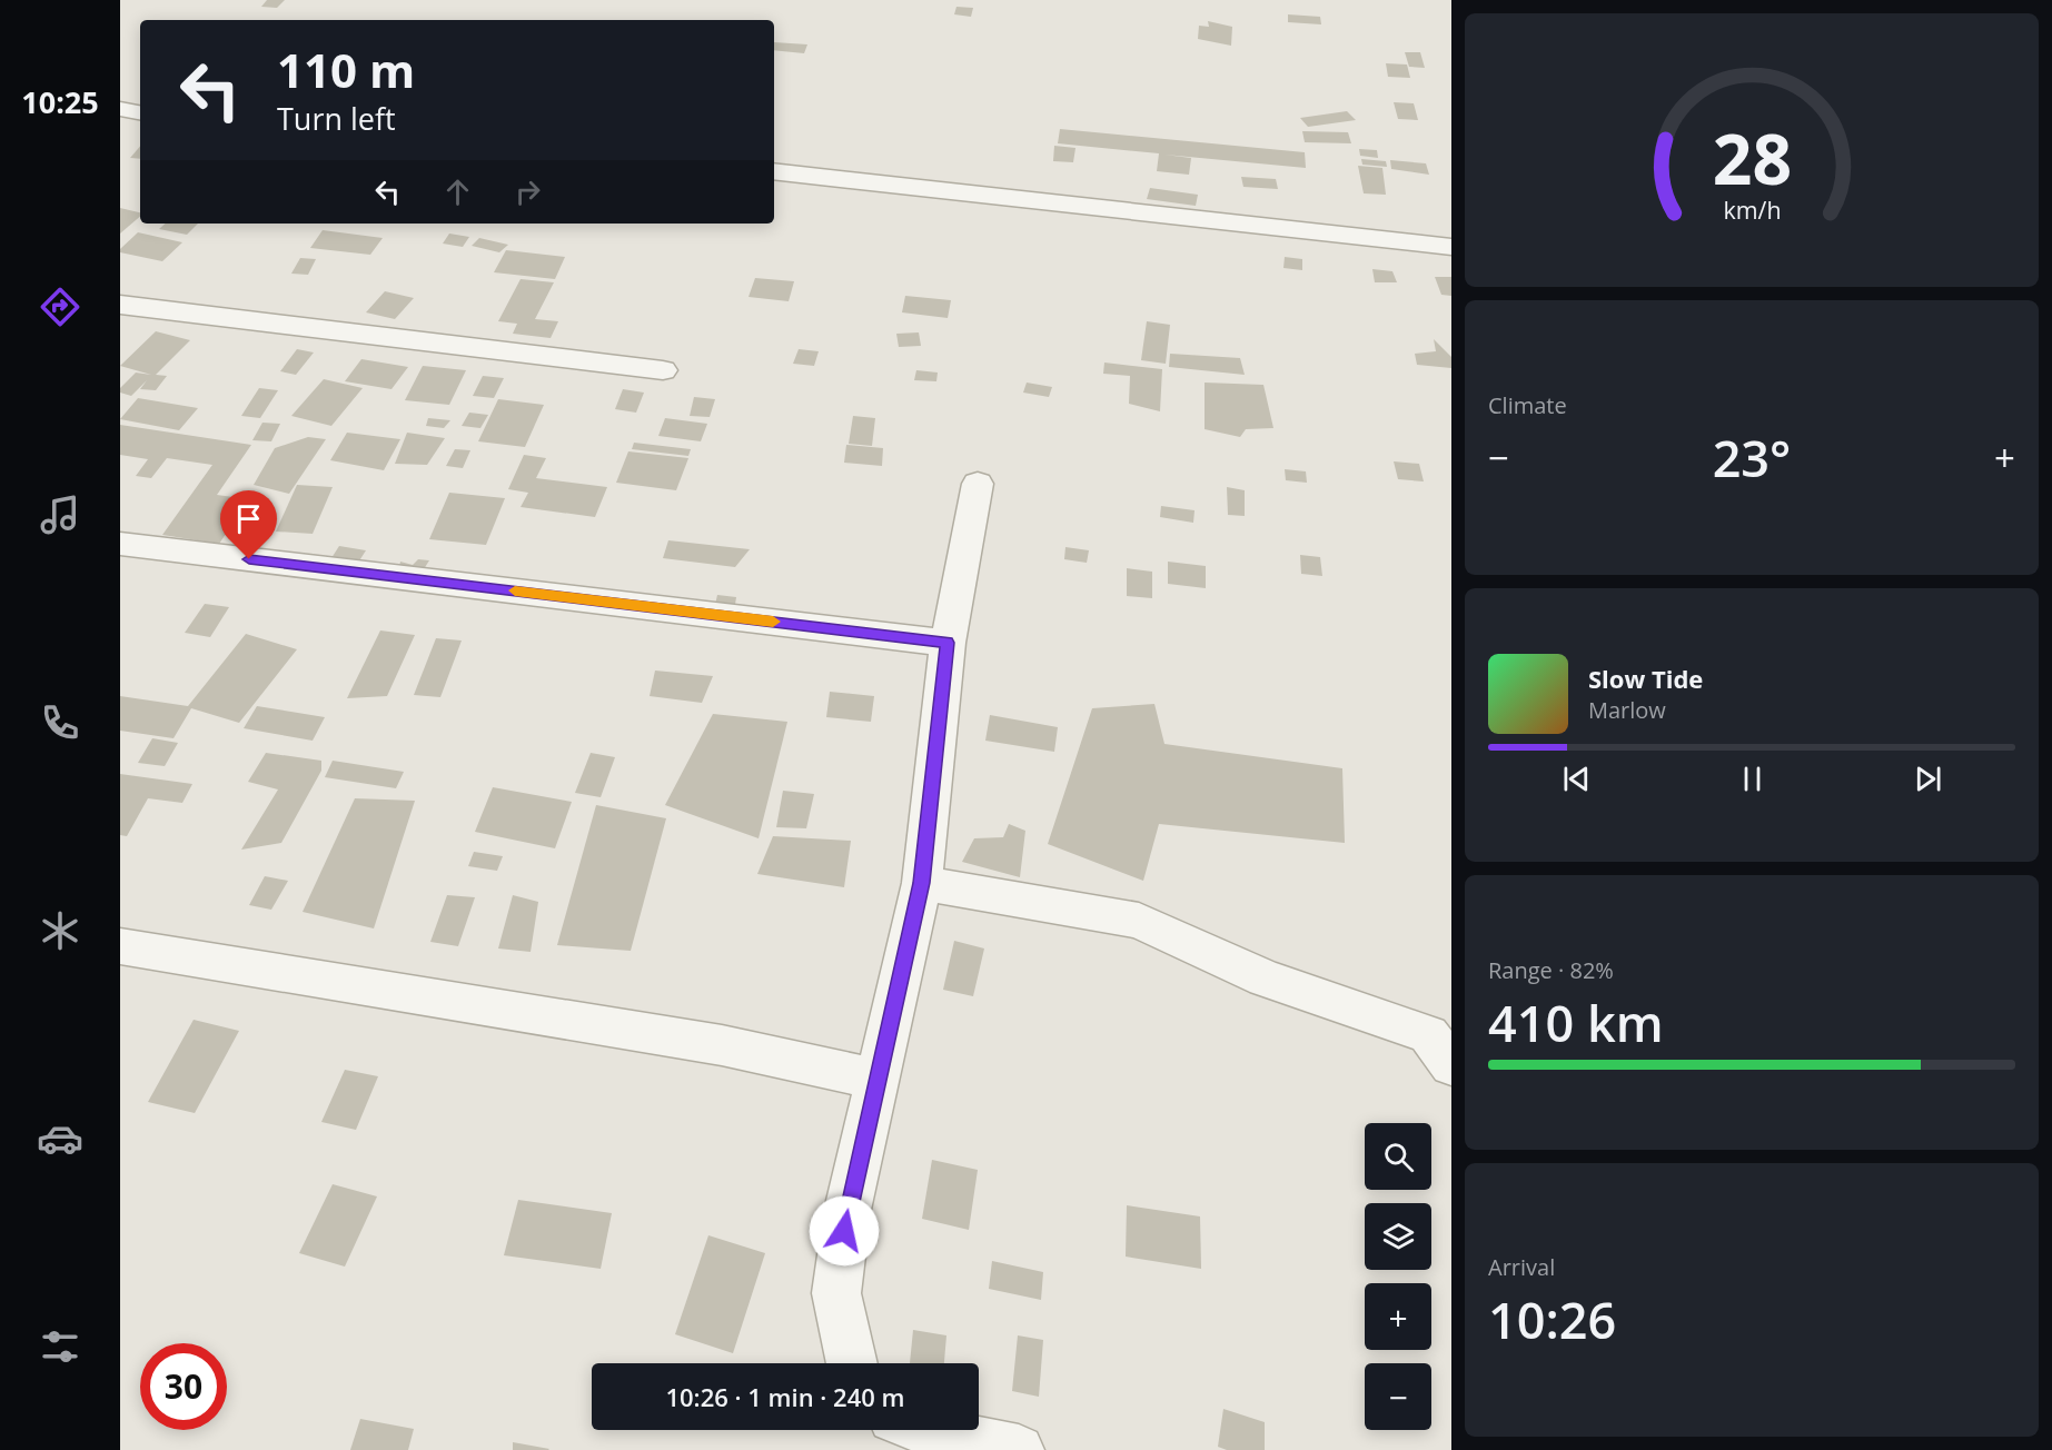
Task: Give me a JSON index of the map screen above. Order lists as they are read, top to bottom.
{
  "page": {
    "tabs": "10:25",
    "turn": ["110 m", "Turn left"],
    "tile": [
      "Climate",
      ["Range · 82%", "410 km"],
      ["Arrival", "10:26"]
    ],
    "heat": ["−", "23°", "+"],
    "song": ["Slow Tide", "Marlow"],
    "map_buttons": ["+", "−"],
    "limit": "30",
    "trip": "10:26 · 1 min · 240 m",
    "gauge": ["28", "km/h"]
  }
}
